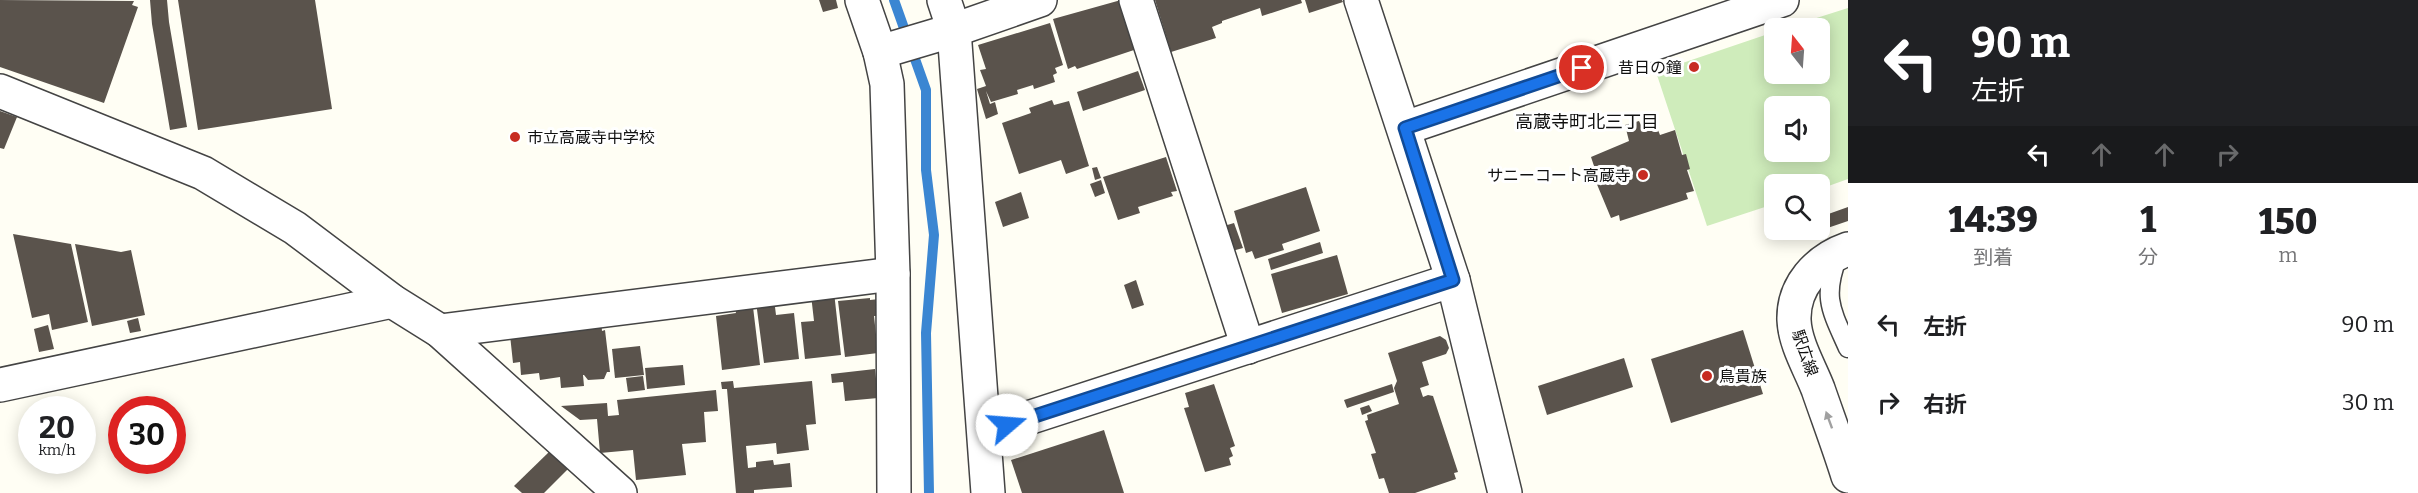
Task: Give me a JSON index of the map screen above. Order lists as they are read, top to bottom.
{
  "streets": {
    "street": ["駅広線"]
  },
  "one_way": ["駅広線"],
  "districts": ["高蔵寺町北三丁目"],
  "places": [
    "昔日の鐘",
    "市立高蔵寺中学校",
    "サニーコート高蔵寺",
    "鳥貴族"
  ],
  "north": "top",
  "page": {
    "turn": ["90 m", "左折"],
    "eta": [
      "14:39",
      "到着",
      "1",
      "分",
      "150",
      "m"
    ],
    "list": [
      {
        "name": "左折",
        "value": "90 m"
      },
      {
        "name": "右折",
        "value": "30 m"
      }
    ],
    "speed": "20 km/h",
    "limit": "30"
  }
}
